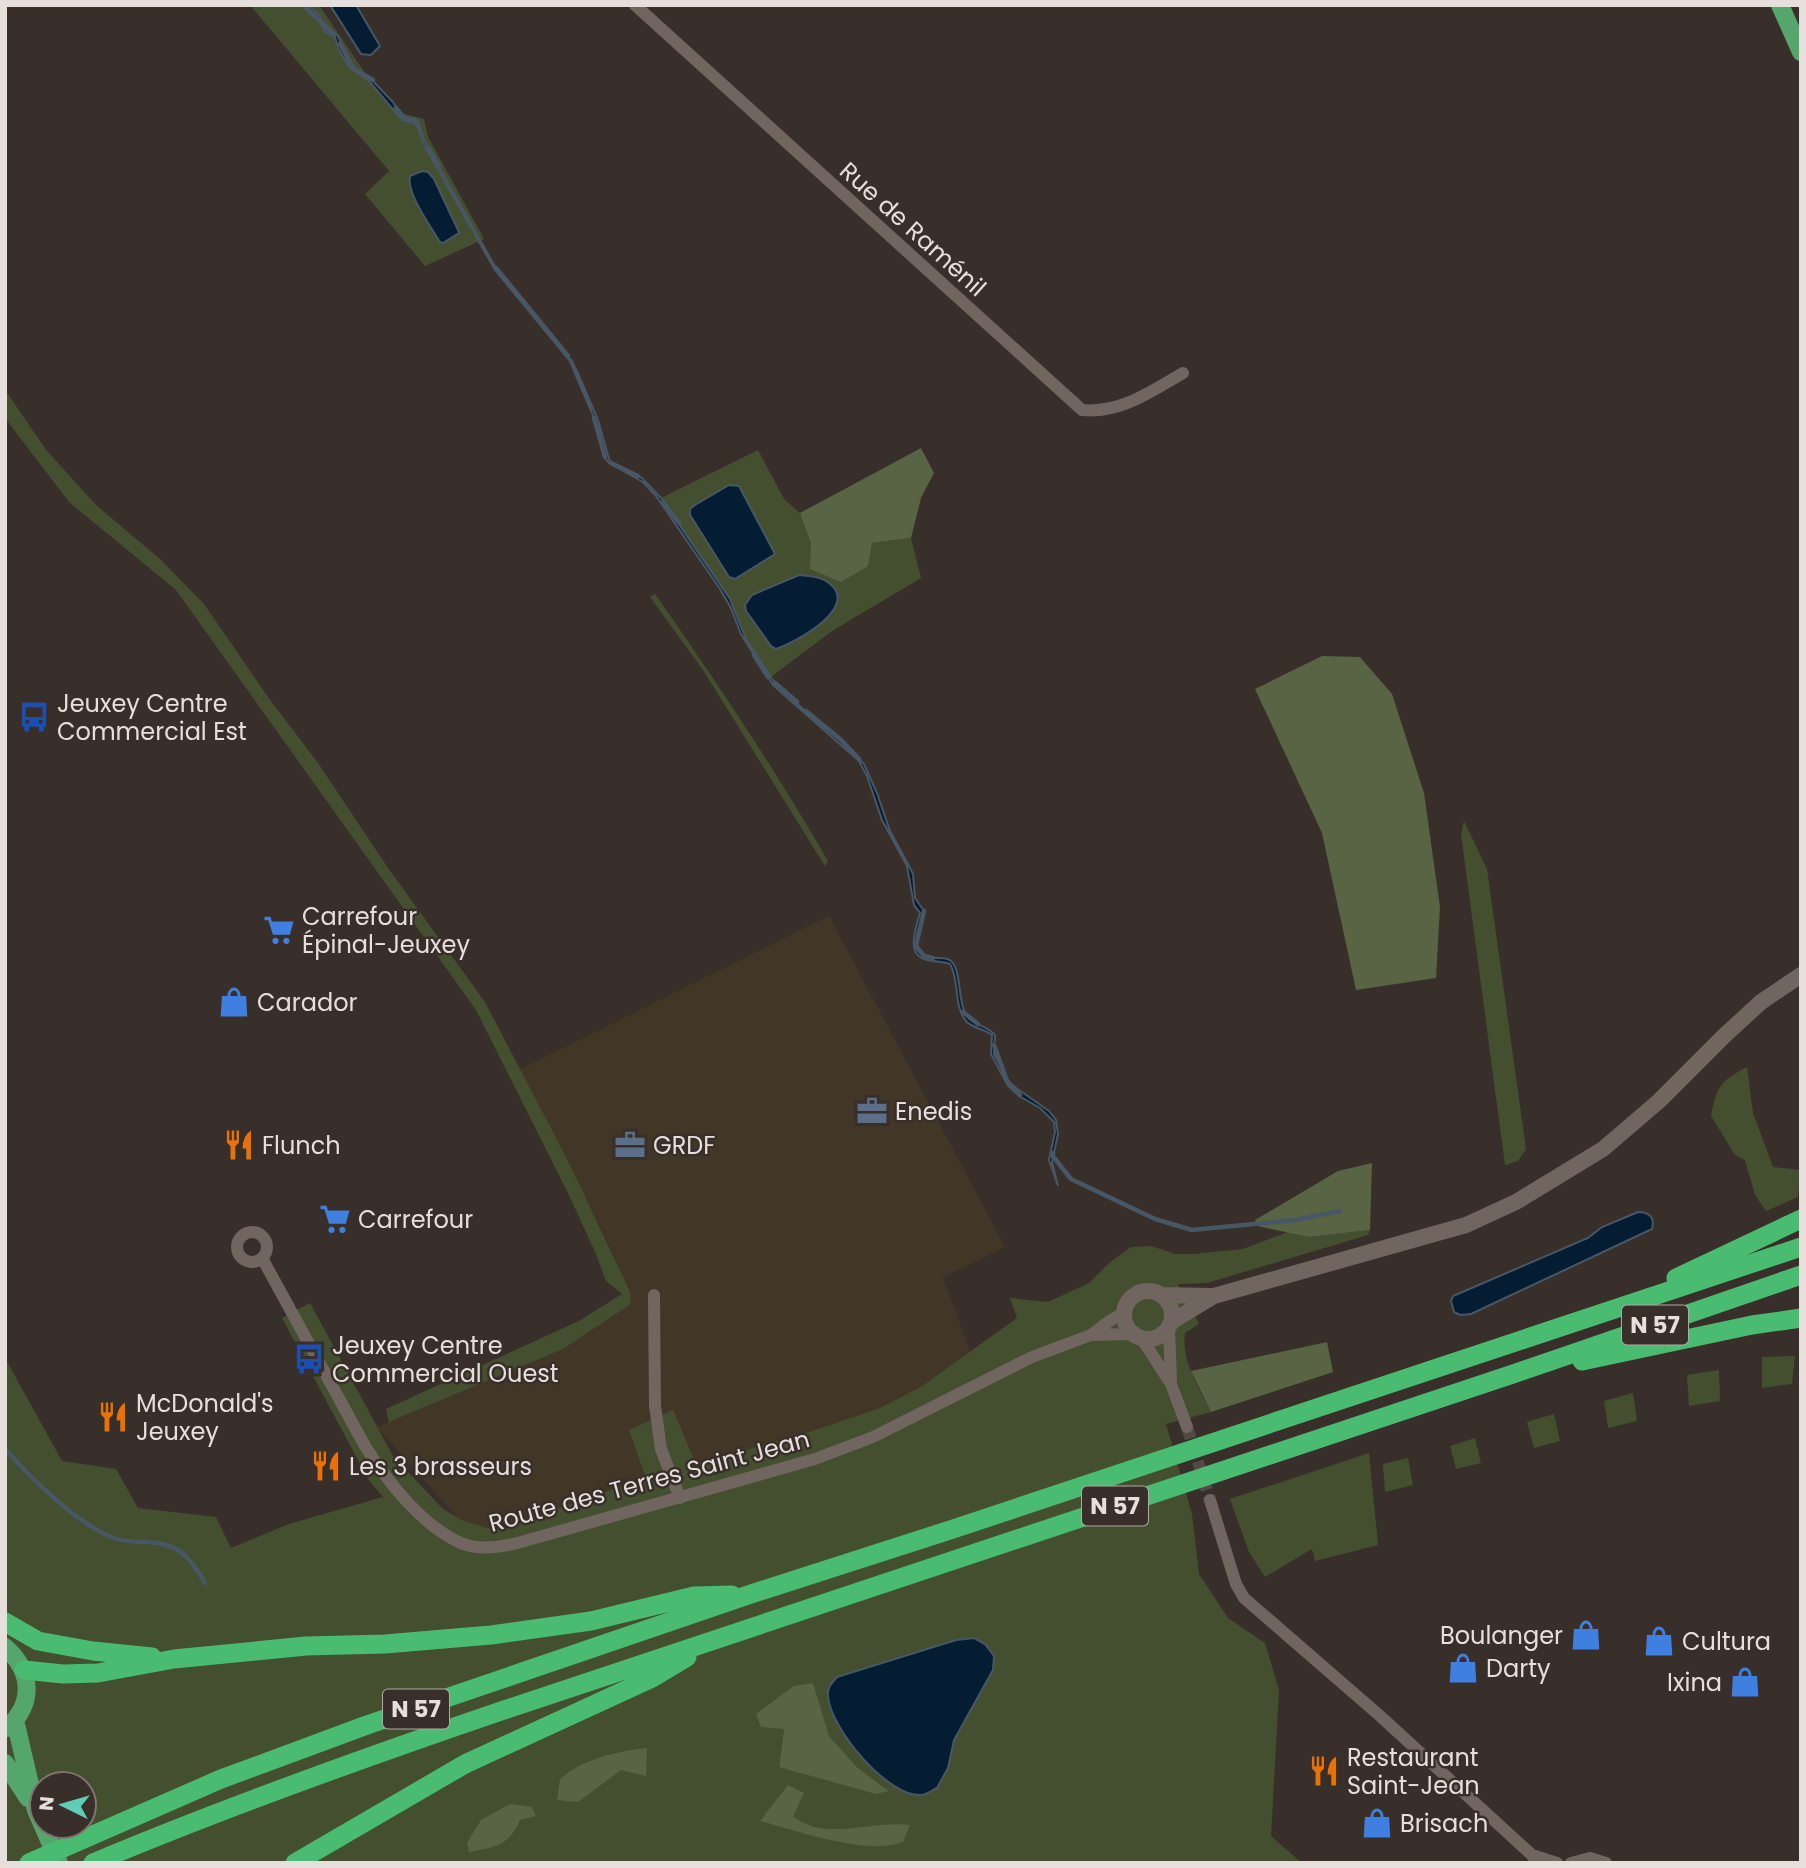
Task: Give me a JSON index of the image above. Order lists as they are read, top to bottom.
{
  "streets": {
    "highway": ["N 57"],
    "street": ["Rue de Raménil", "Route des Terres Saint Jean"]
  },
  "places": {
    "bus stop": ["Jeuxey Centre Commercial Est", "Jeuxey Centre Commercial Ouest"],
    "supermarket": ["Carrefour Épinal-Jeuxey", "Carrefour"],
    "shop": [
      "Carador",
      "Boulanger",
      "Cultura",
      "Darty",
      "Ixina",
      "Brisach"
    ],
    "office": ["Enedis", "GRDF"],
    "restaurant": [
      "Flunch",
      "McDonald's Jeuxey",
      "Les 3 brasseurs",
      "Restaurant Saint-Jean"
    ]
  },
  "north": "left"
}
